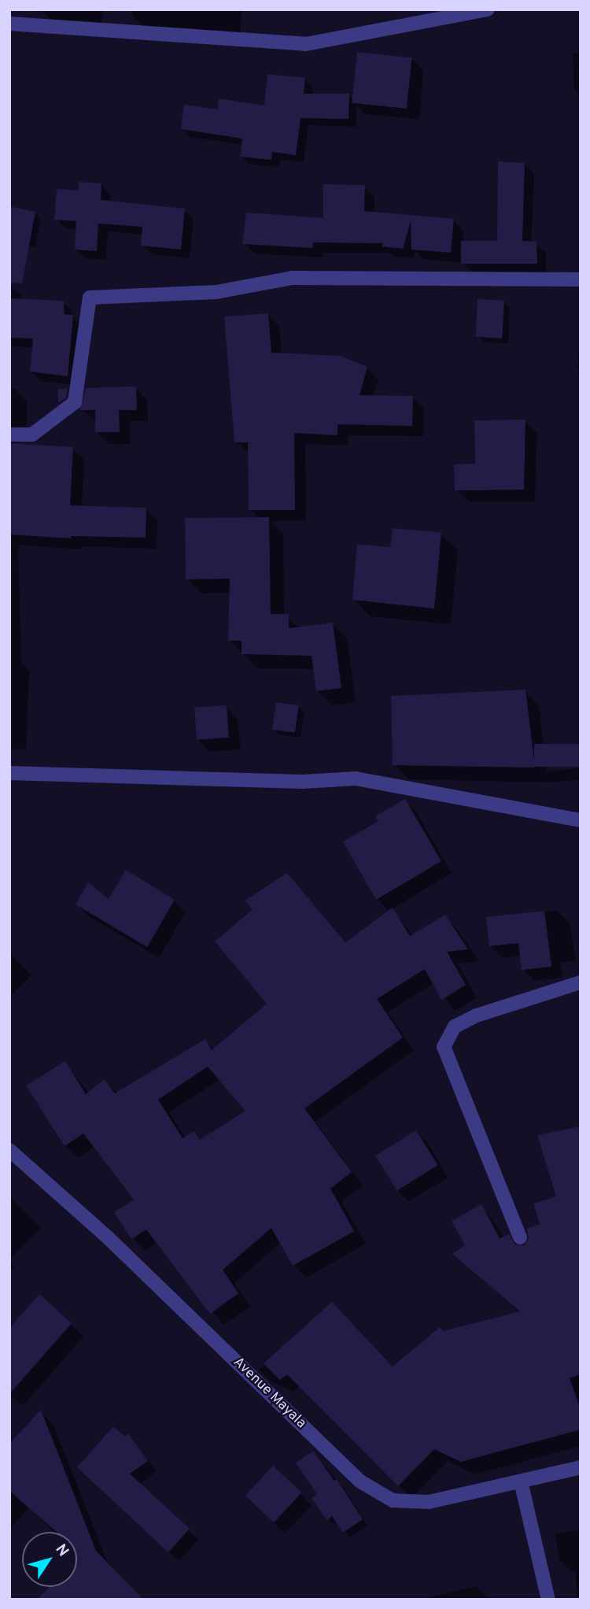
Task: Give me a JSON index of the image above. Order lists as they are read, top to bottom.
{
  "streets": {
    "street": ["Avenue Mayala"]
  },
  "north": "top right"
}
